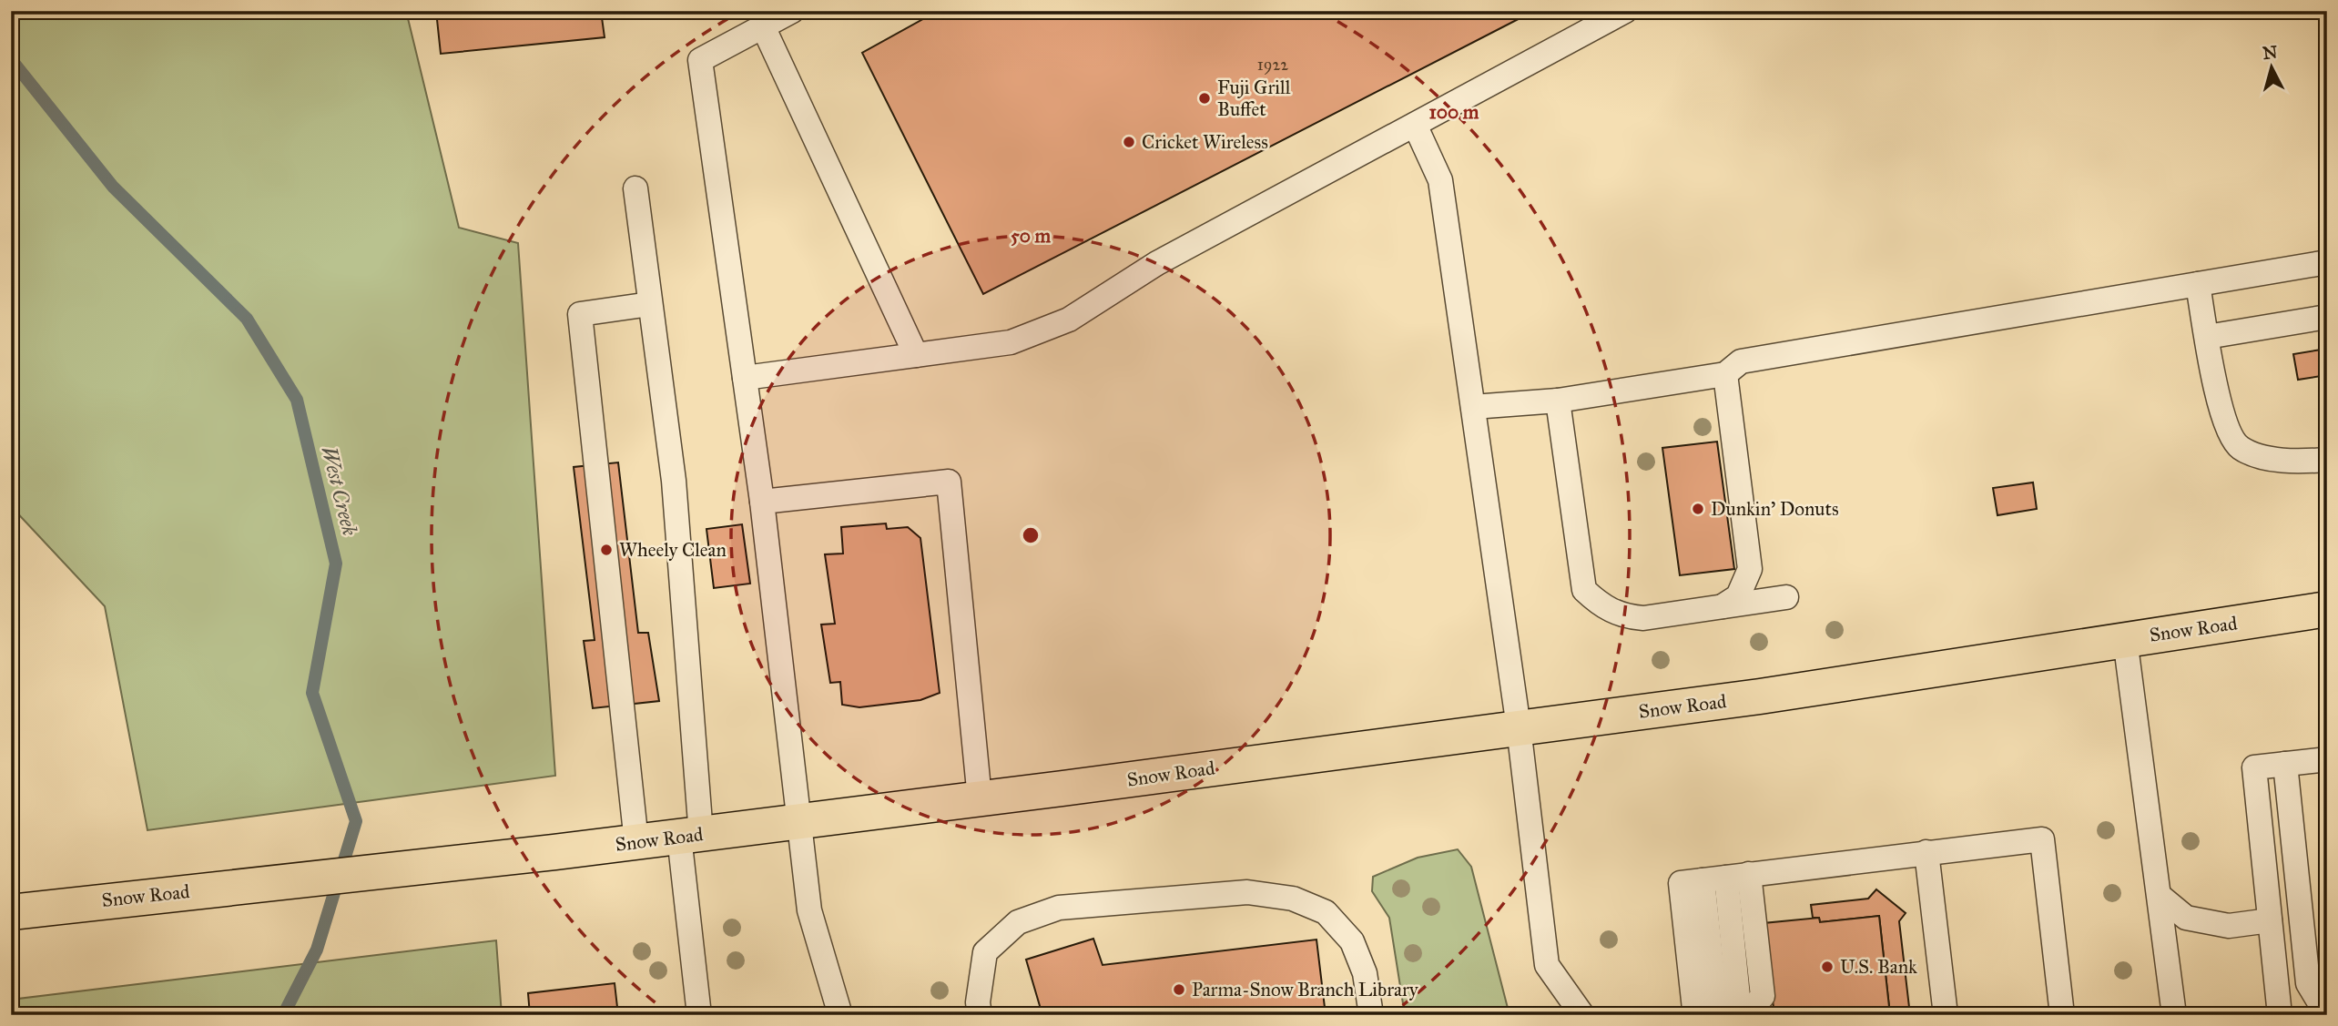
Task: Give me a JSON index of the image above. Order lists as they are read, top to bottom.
{
  "streets": {
    "main road": ["Snow Road"]
  },
  "water": ["West Creek"],
  "places": [
    "Fuji Grill Buffet",
    "Cricket Wireless",
    "Dunkin' Donuts",
    "Wheely Clean",
    "U.S. Bank",
    "Parma-Snow Branch Library"
  ],
  "house_numbers": ["1922"],
  "north": "top",
  "rings": ["100 m", "50 m"]
}
